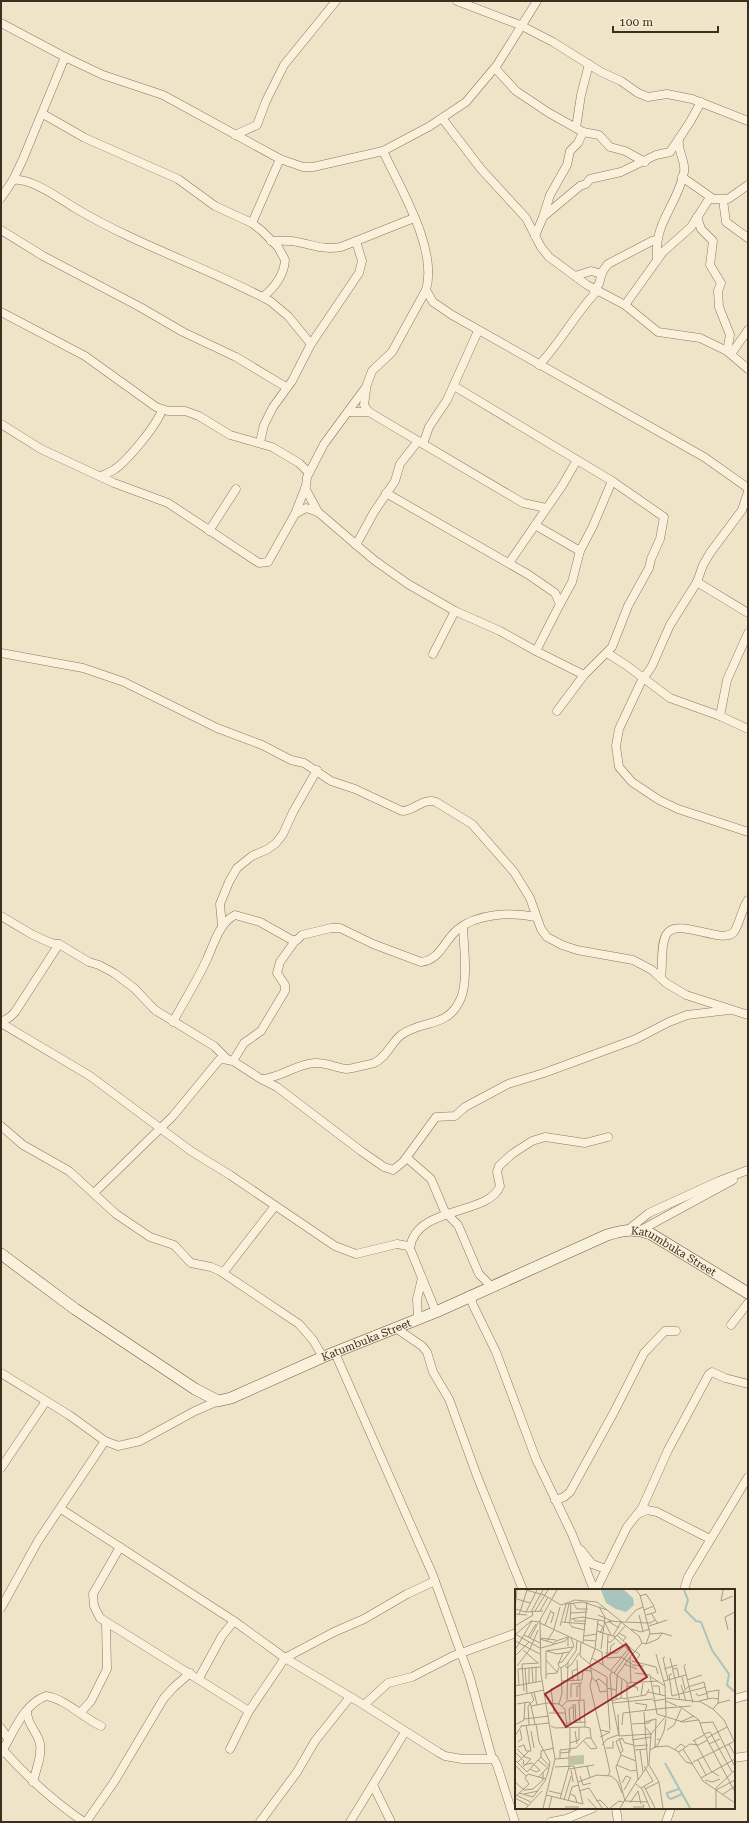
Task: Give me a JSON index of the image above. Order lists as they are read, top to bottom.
{
  "streets": {
    "main road": ["Katumbuka Street"]
  },
  "scale_bar": "100 m"
}
